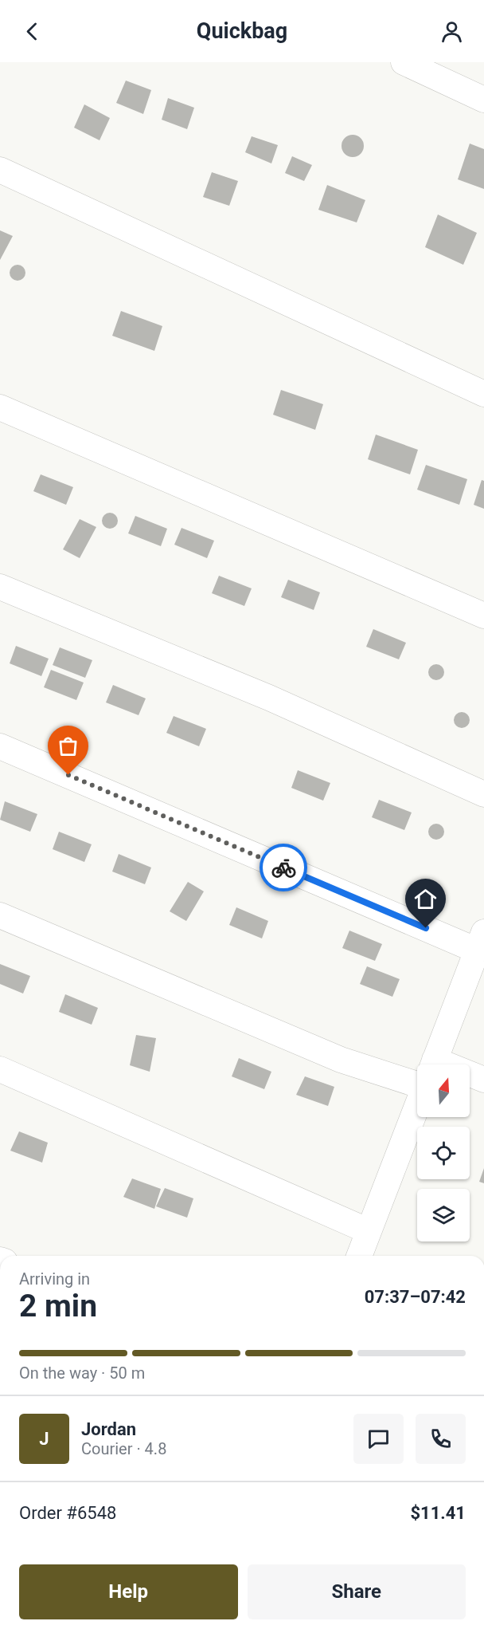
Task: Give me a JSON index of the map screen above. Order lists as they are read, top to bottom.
{
  "north": "top",
  "page": {
    "header": "Quickbag",
    "heading": ["2 min", "Arriving in", "07:37–07:42"],
    "panel": [
      "Jordan",
      "Courier · 4.8",
      "Order #6548",
      "$11.41"
    ],
    "bar": "On the way · 50 m",
    "round": "J",
    "buttons": ["Help", "Share"]
  }
}
